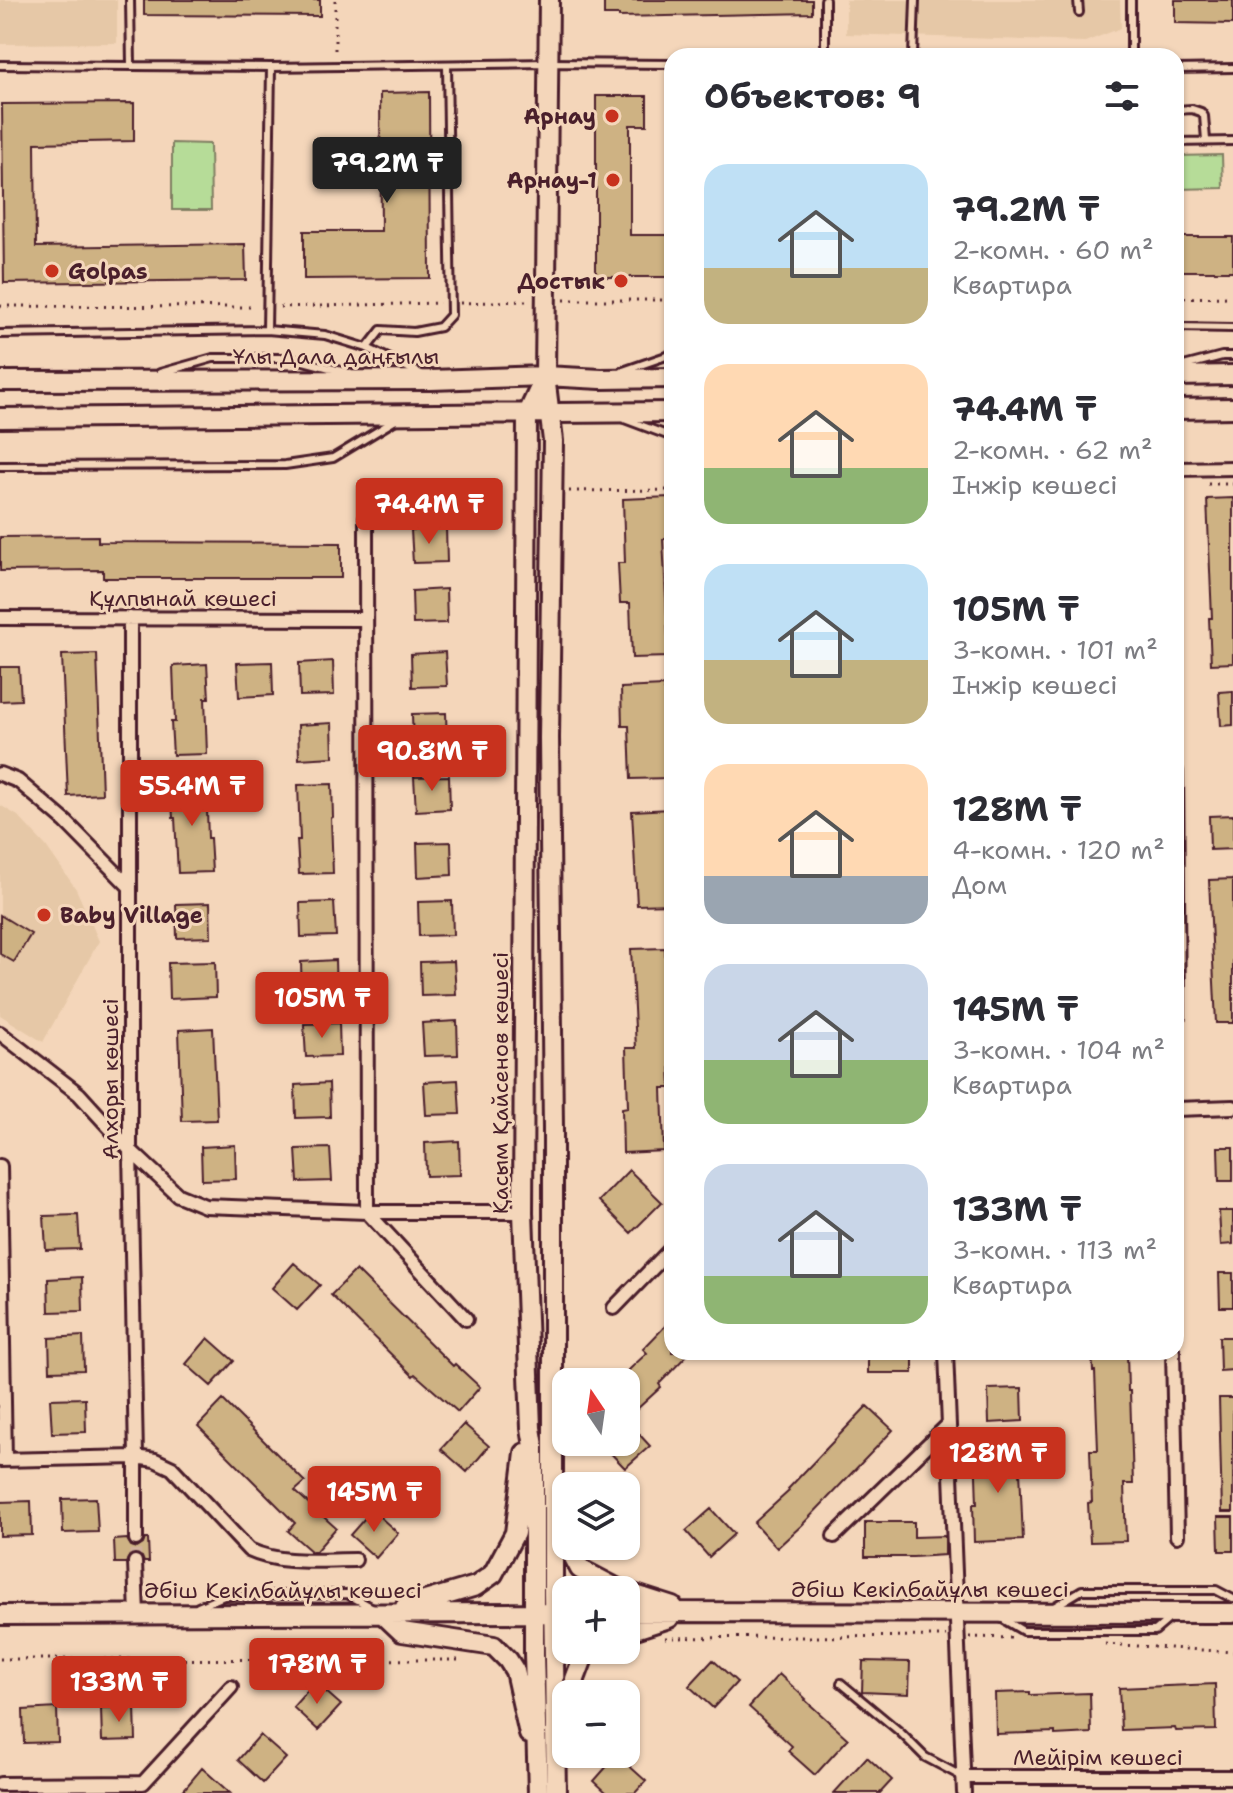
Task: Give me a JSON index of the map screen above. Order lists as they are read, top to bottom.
{
  "streets": {
    "street": [
      "Ұлы Дала даңғылы",
      "Құлпынай көшесі",
      "Алхоры көшесі",
      "Қасым Қайсенов көшесі",
      "Әбіш Кекілбайұлы көшесі",
      "Мейірім көшесі"
    ]
  },
  "crossings": [
    ["Ұлы Дала даңғылы", "Қасым Қайсенов көшесі"],
    ["Құлпынай көшесі", "Алхоры көшесі"],
    ["Қасым Қайсенов көшесі", "Әбіш Кекілбайұлы көшесі"]
  ],
  "places": [
    "Арнау",
    "Арнау-1",
    "Golpas",
    "Достык",
    "Baby Village"
  ],
  "north": "top",
  "page": {
    "heading": "Объектов: 9",
    "price": [
      "79.2M ₸",
      "74.4M ₸",
      "90.8M ₸",
      "55.4M ₸",
      "105M ₸",
      "128M ₸",
      "145M ₸",
      "178M ₸",
      "133M ₸"
    ],
    "list": [
      {
        "name": "79.2M ₸",
        "note": "2-комн. · 60 m² · Квартира"
      },
      {
        "name": "74.4M ₸",
        "note": "2-комн. · 62 m² · Інжір көшесі"
      },
      {
        "name": "105M ₸",
        "note": "3-комн. · 101 m² · Інжір көшесі"
      },
      {
        "name": "128M ₸",
        "note": "4-комн. · 120 m² · Дом"
      },
      {
        "name": "145M ₸",
        "note": "3-комн. · 104 m² · Квартира"
      },
      {
        "name": "133M ₸",
        "note": "3-комн. · 113 m² · Квартира"
      }
    ],
    "map_buttons": ["+", "−"]
  }
}
